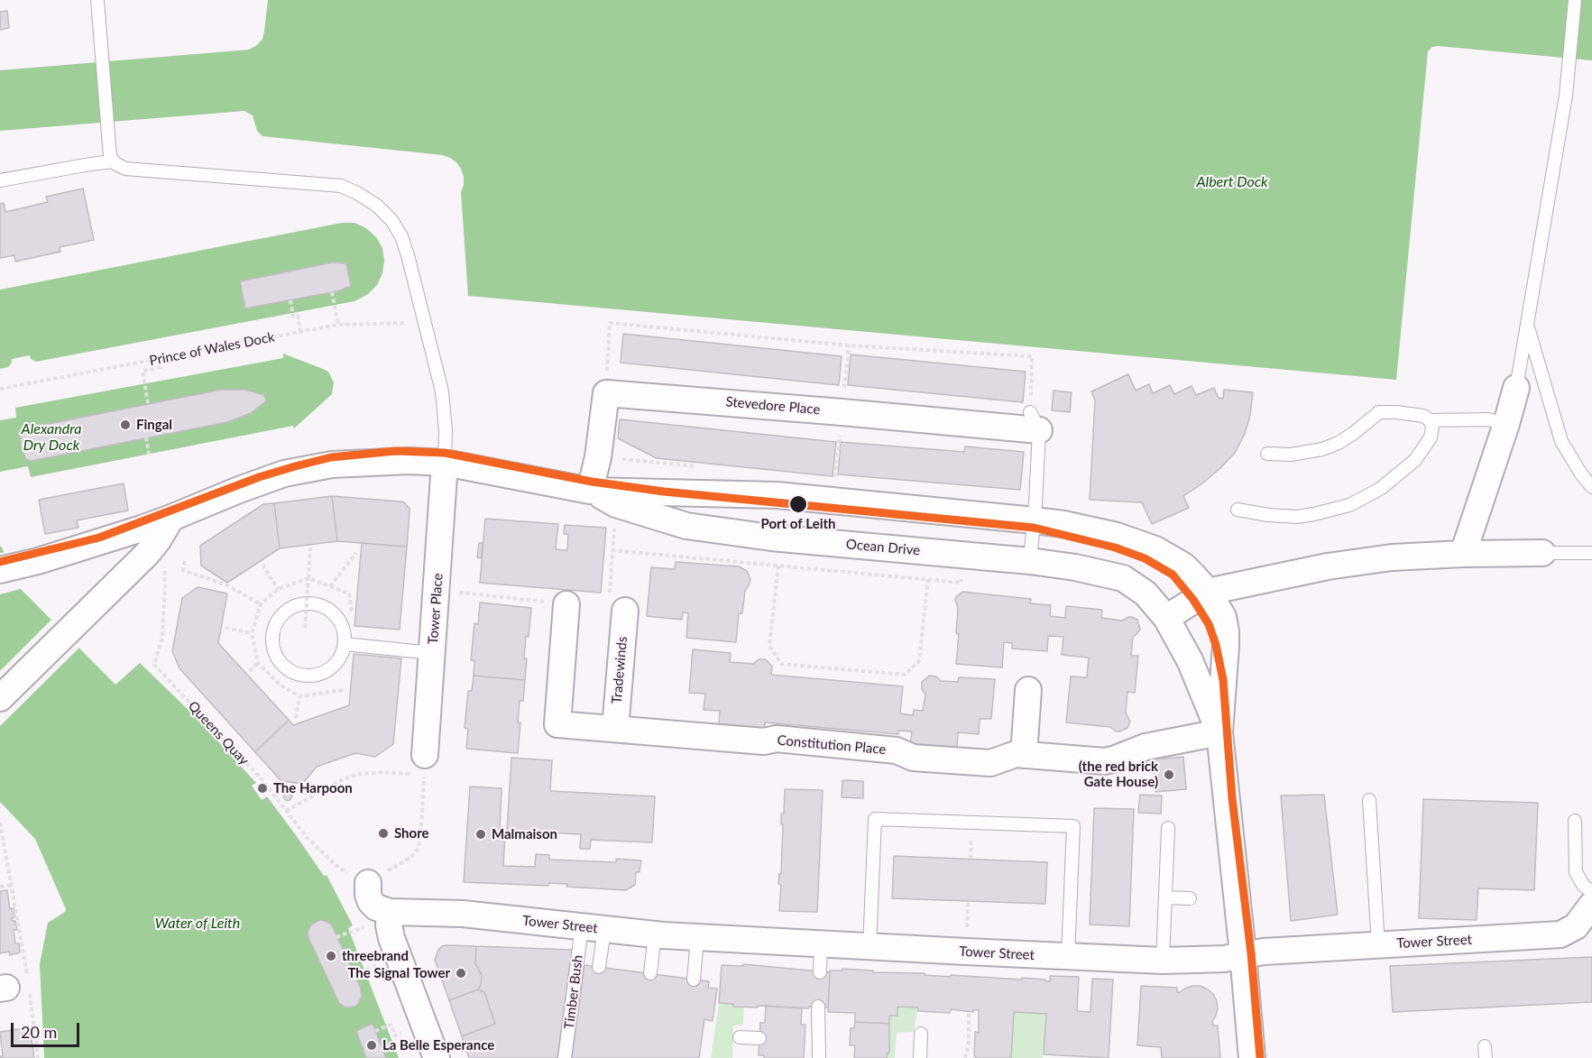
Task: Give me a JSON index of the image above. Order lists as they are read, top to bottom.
{
  "streets": {
    "street": [
      "Stevedore Place",
      "Ocean Drive",
      "Tower Place",
      "Tradewinds",
      "Constitution Place",
      "Tower Street"
    ],
    "lane": ["Timber Bush"],
    "path": ["Prince of Wales Dock", "Queens Quay"]
  },
  "crossings": [
    ["Ocean Drive", "Tower Place"],
    ["Ocean Drive", "Constitution Place"],
    ["Tradewinds", "Constitution Place"],
    ["Tower Street", "Timber Bush"]
  ],
  "water": ["Albert Dock", "Alexandra Dry Dock", "Water of Leith"],
  "places": [
    "Fingal",
    "Port of Leith",
    "(the red brick Gate House)",
    "The Harpoon",
    "Shore",
    "Malmaison",
    "threebrand",
    "The Signal Tower",
    "La Belle Esperance"
  ],
  "scale_bar": "20 m"
}
